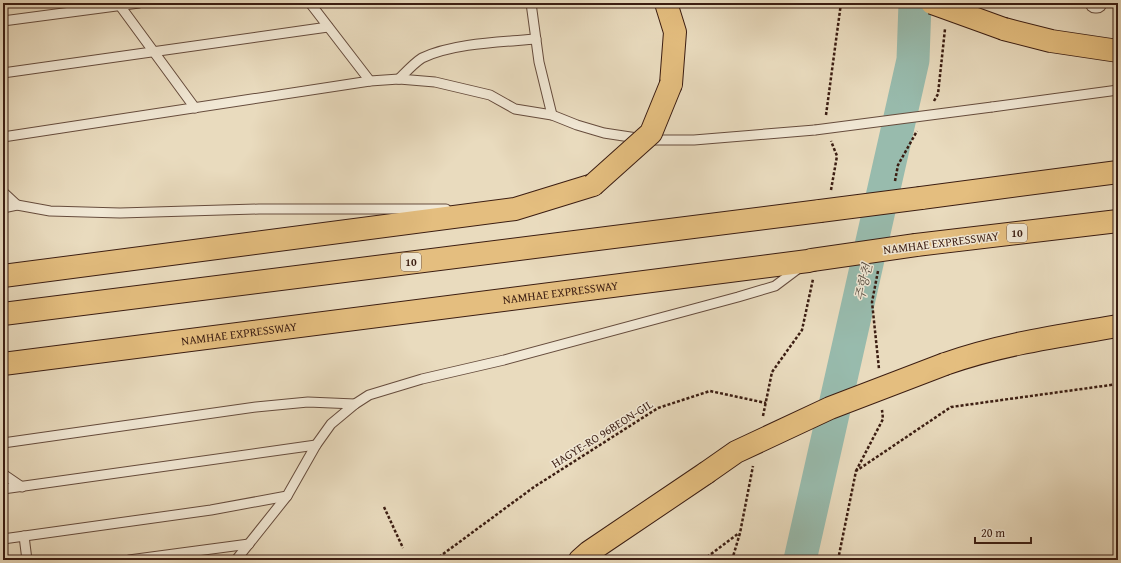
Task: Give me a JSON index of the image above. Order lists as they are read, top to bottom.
{
  "streets": {
    "highway": ["10", "NAMHAE EXPRESSWAY"],
    "path": ["HAGYE-RO 96BEON-GIL"]
  },
  "water": ["주항천"],
  "scale_bar": "20 m"
}
